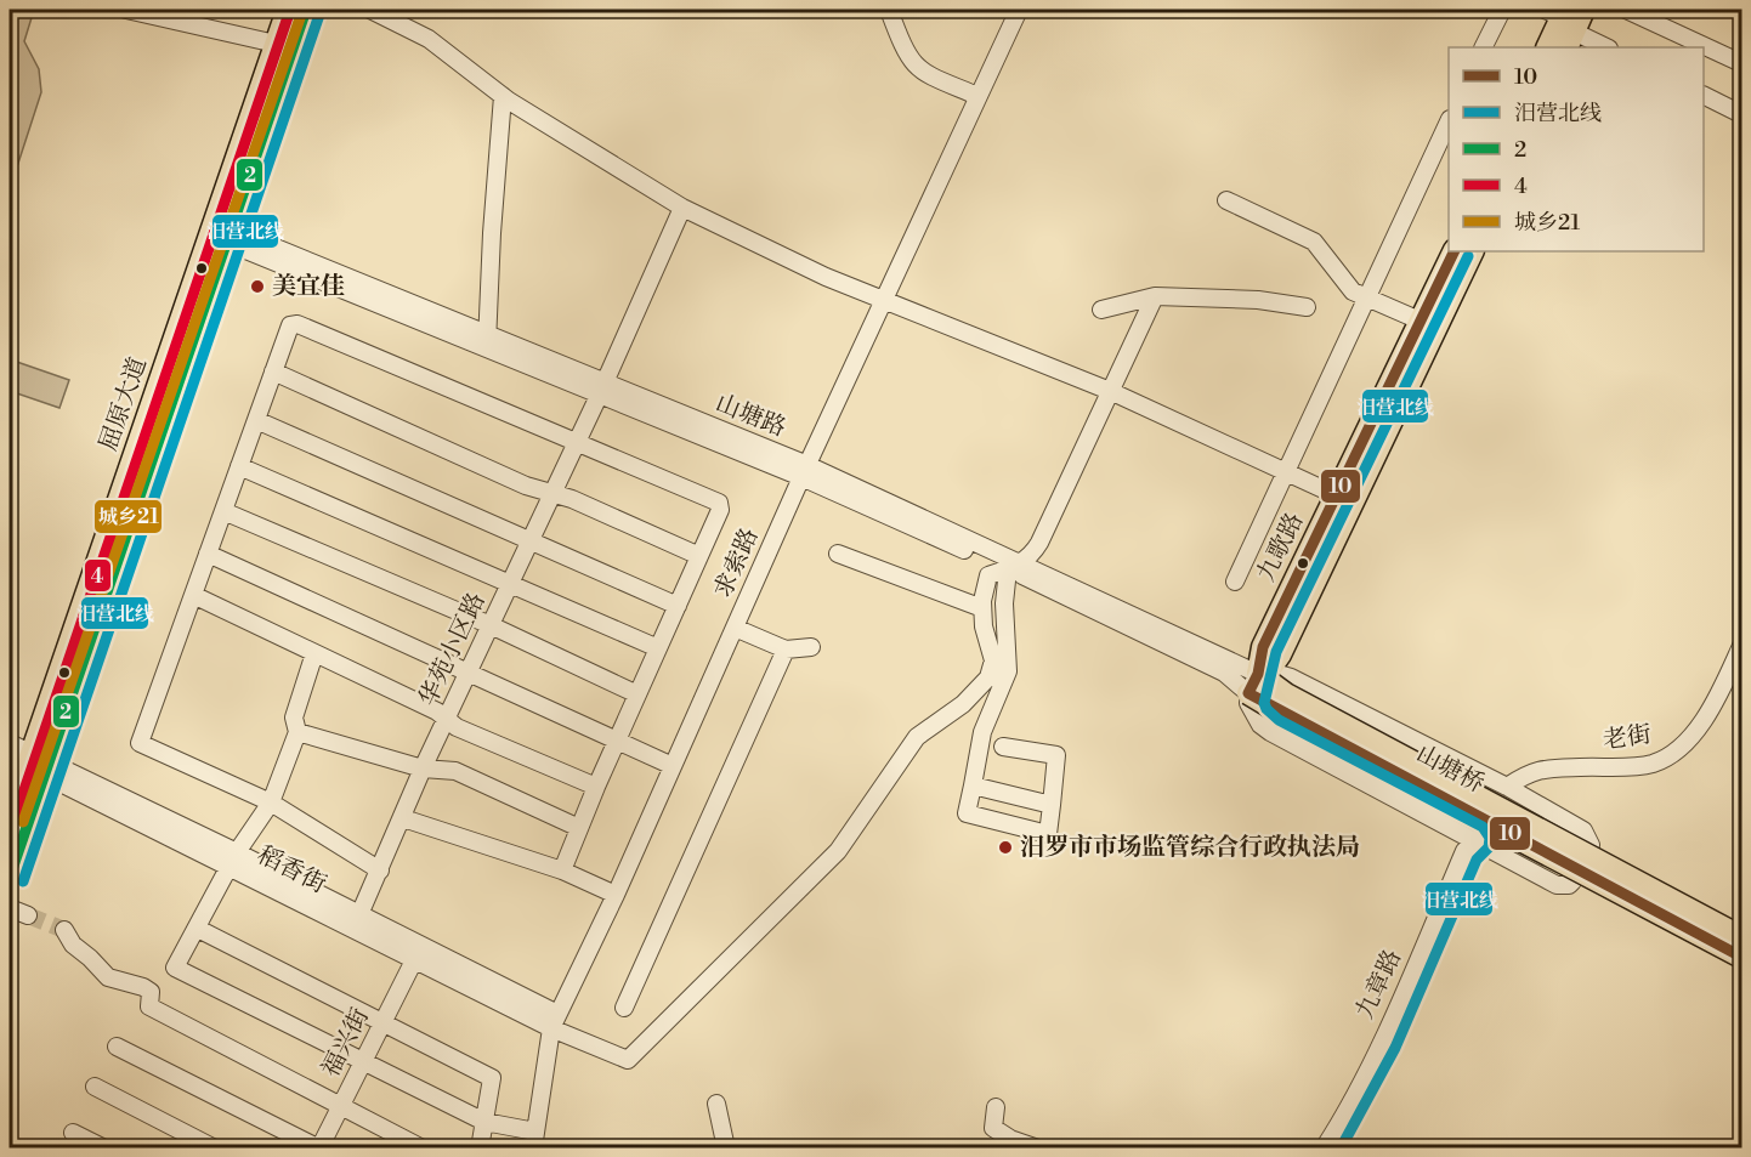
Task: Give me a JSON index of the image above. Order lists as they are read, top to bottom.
{
  "streets": {
    "main road": ["屈原大道", "九歌路", "山塘桥"],
    "street": [
      "山塘路",
      "求索路",
      "华苑小区路",
      "老街",
      "稻香街",
      "九章路",
      "福兴街"
    ]
  },
  "crossings": [
    ["屈原大道", "山塘路"],
    ["屈原大道", "稻香街"],
    ["山塘路", "九歌路"],
    ["山塘路", "求索路"],
    ["山塘路", "华苑小区路"],
    ["山塘路", "老街"],
    ["山塘路", "山塘桥"],
    ["山塘路", "九章路"],
    ["九歌路", "山塘桥"],
    ["求索路", "稻香街"],
    ["华苑小区路", "稻香街"],
    ["稻香街", "福兴街"]
  ],
  "places": ["美宜佳", "汨罗市市场监管综合行政执法局"],
  "lines": [
    "transit line 2",
    "transit line 4",
    "transit line 汨营北线",
    "transit line 城乡21",
    "transit line 10"
  ],
  "legend": [
    "10",
    "汨营北线",
    "2",
    "4",
    "城乡21"
  ]
}
